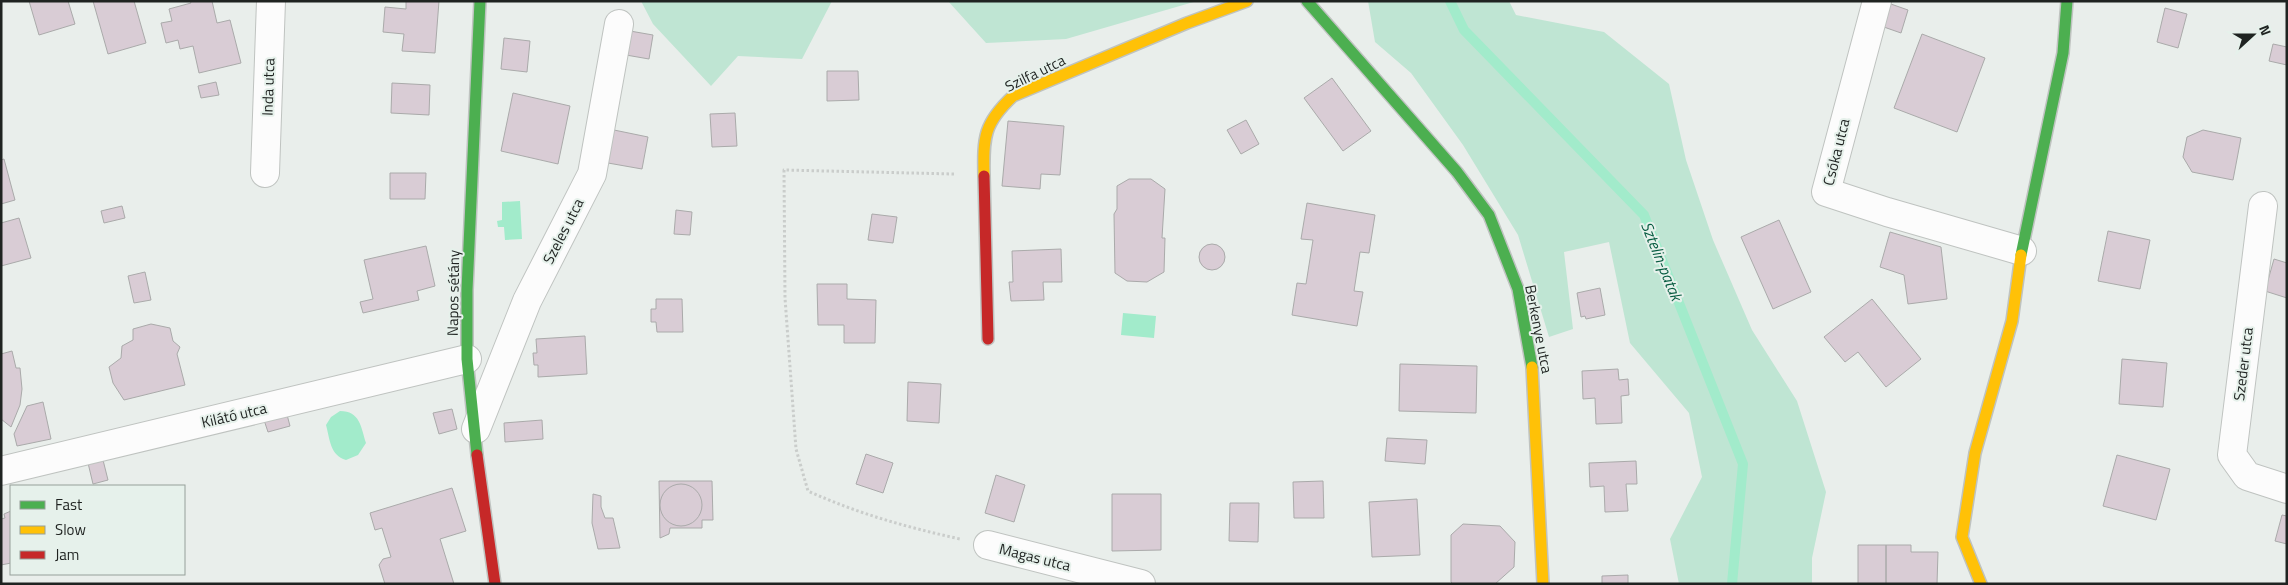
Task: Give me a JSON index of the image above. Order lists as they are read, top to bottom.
{
  "streets": {
    "street": [
      "Szilfa utca",
      "Inda utca",
      "Csóka utca",
      "Szeles utca",
      "Napos sétány",
      "Berkenye utca",
      "Szeder utca",
      "Kilátó utca",
      "Magas utca"
    ]
  },
  "crossings": [
    ["Szeles utca", "Napos sétány"],
    ["Napos sétány", "Kilátó utca"]
  ],
  "water": ["Sztelin-patak"],
  "legend": ["Fast", "Slow", "Jam"],
  "north": "right"
}
